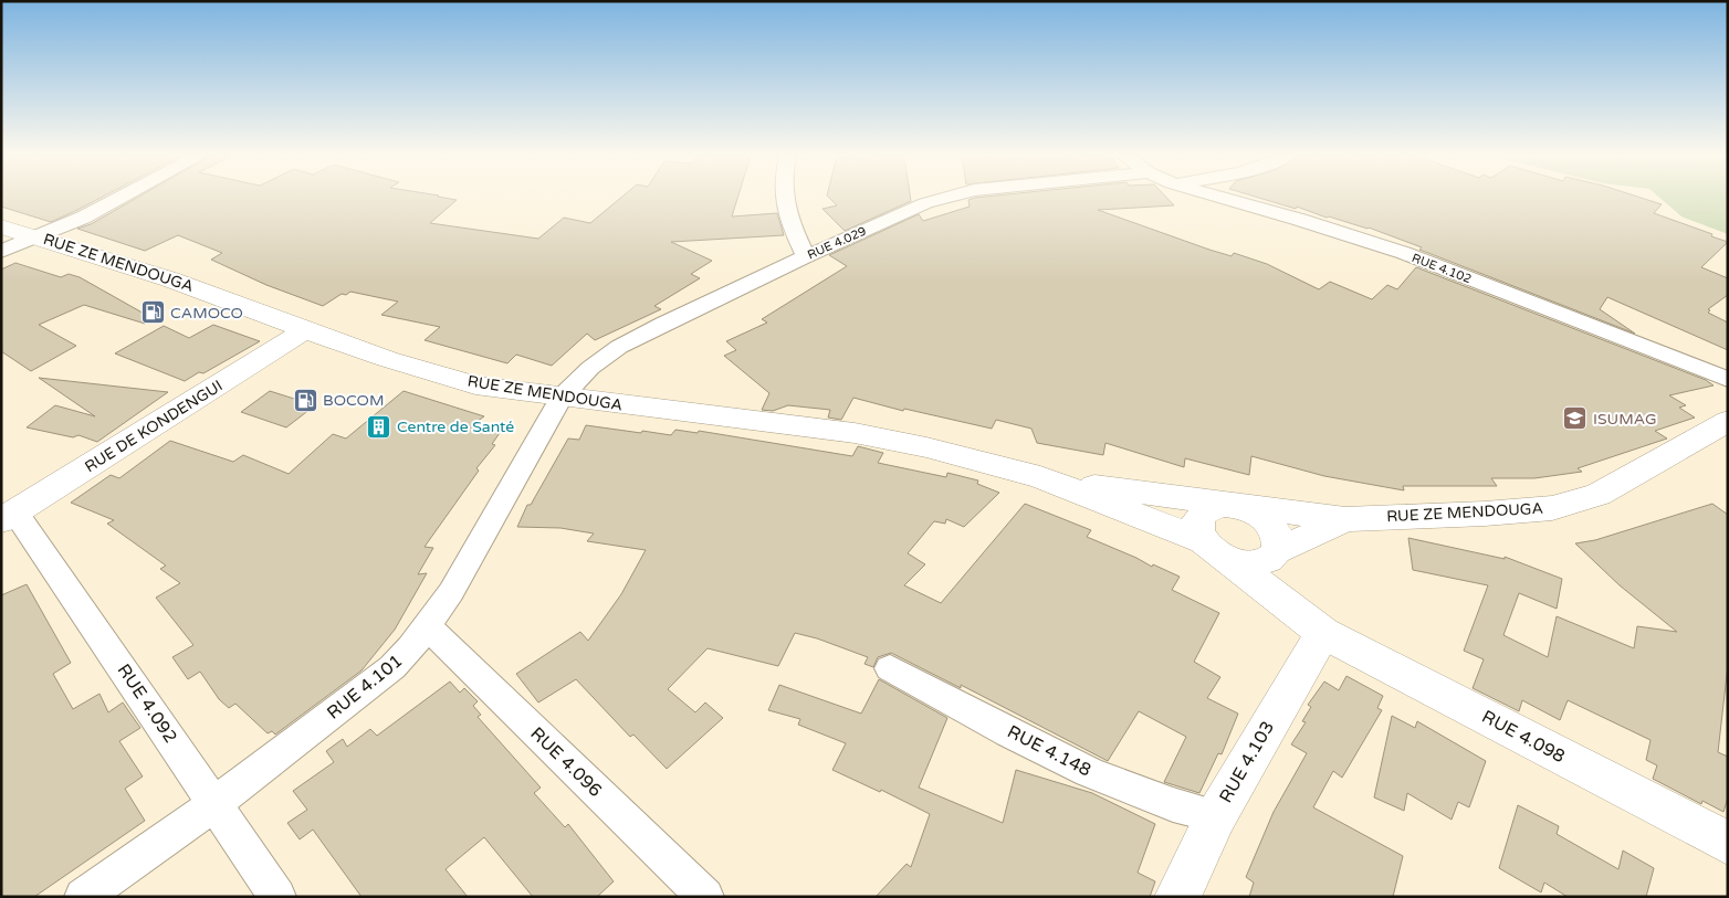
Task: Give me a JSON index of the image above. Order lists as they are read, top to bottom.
{
  "streets": {
    "main road": [
      "RUE ZE MENDOUGA",
      "RUE DE KONDENGUI",
      "RUE 4.098",
      "RUE 4.103"
    ],
    "street": [
      "RUE 4.029",
      "RUE 4.102",
      "RUE 4.101",
      "RUE 4.092",
      "RUE 4.148",
      "RUE 4.096"
    ]
  },
  "crossings": [
    ["RUE 4.029", "RUE ZE MENDOUGA"],
    ["RUE 4.029", "RUE 4.101"],
    ["RUE ZE MENDOUGA", "RUE DE KONDENGUI"],
    ["RUE ZE MENDOUGA", "RUE 4.101"],
    ["RUE ZE MENDOUGA", "RUE 4.098"],
    ["RUE DE KONDENGUI", "RUE 4.092"],
    ["RUE 4.101", "RUE 4.092"],
    ["RUE 4.101", "RUE 4.096"],
    ["RUE 4.098", "RUE 4.103"],
    ["RUE 4.148", "RUE 4.103"]
  ],
  "places": {
    "fuel station": ["CAMOCO", "BOCOM"],
    "school or university": ["ISUMAG"],
    "building": ["Centre de Santé"]
  }
}
